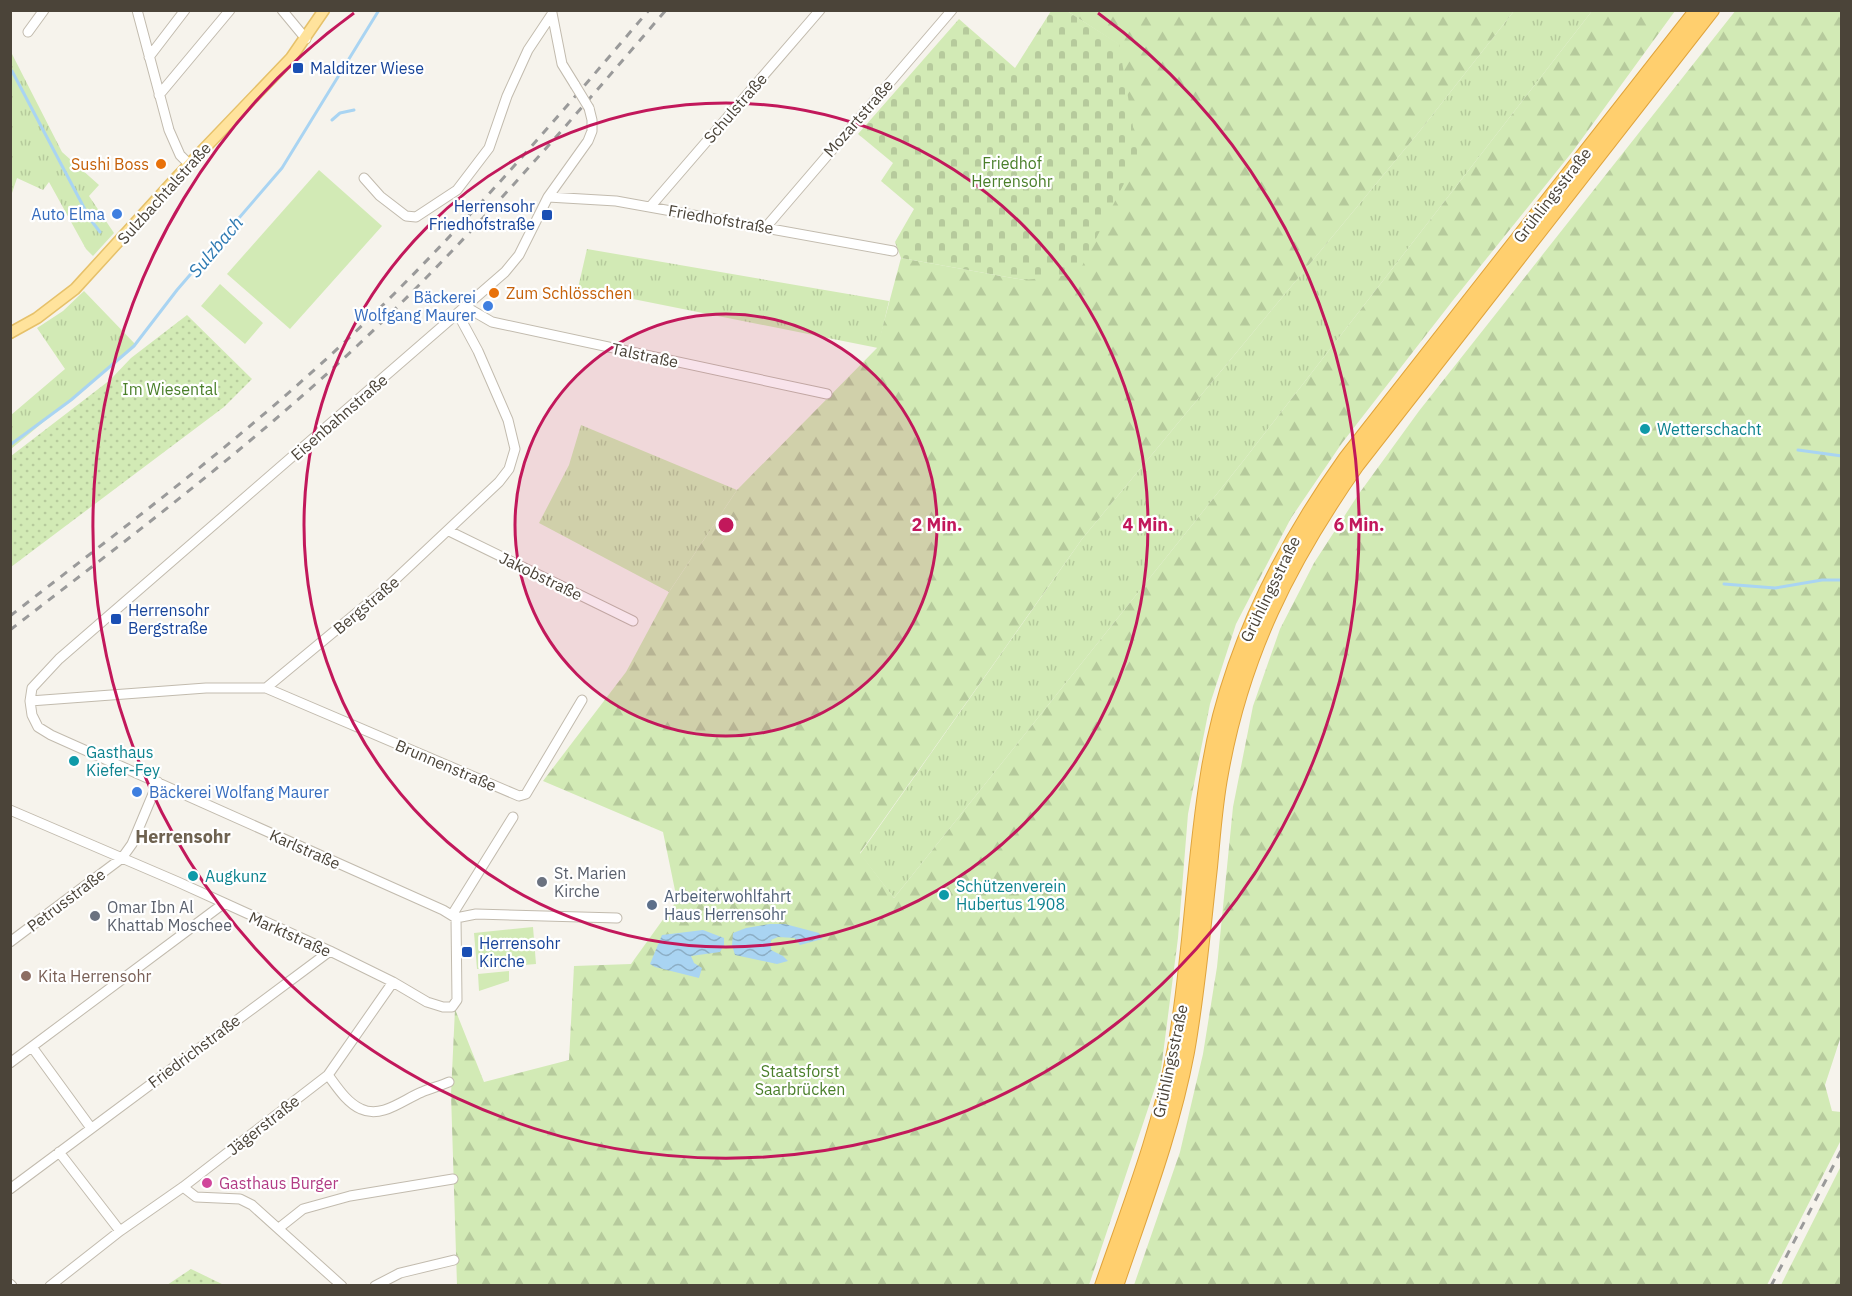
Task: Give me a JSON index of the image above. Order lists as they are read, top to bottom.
{
  "streets": {
    "highway": ["Grühlingsstraße"],
    "main road": ["Sulzbachtalstraße"],
    "street": [
      "Schulstraße",
      "Mozartstraße",
      "Friedhofstraße",
      "Talstraße",
      "Eisenbahnstraße",
      "Jakobstraße",
      "Bergstraße",
      "Brunnenstraße",
      "Karlstraße",
      "Petrusstraße",
      "Marktstraße",
      "Friedrichstraße",
      "Jägerstraße"
    ]
  },
  "crossings": [
    ["Schulstraße", "Friedhofstraße"],
    ["Mozartstraße", "Friedhofstraße"],
    ["Friedhofstraße", "Eisenbahnstraße"],
    ["Talstraße", "Eisenbahnstraße"],
    ["Eisenbahnstraße", "Bergstraße"],
    ["Eisenbahnstraße", "Karlstraße"],
    ["Jakobstraße", "Bergstraße"],
    ["Bergstraße", "Brunnenstraße"],
    ["Karlstraße", "Marktstraße"],
    ["Petrusstraße", "Marktstraße"],
    ["Marktstraße", "Friedrichstraße"],
    ["Marktstraße", "Jägerstraße"]
  ],
  "districts": ["Herrensohr"],
  "water": ["Sulzbach"],
  "parks": ["Friedhof Herrensohr", "Im Wiesental", "Staatsforst Saarbrücken"],
  "places": {
    "transit": [
      "Malditzer Wiese",
      "Herrensohr Friedhofstraße",
      "Herrensohr Bergstraße",
      "Herrensohr Kirche"
    ],
    "other": [
      "Sushi Boss",
      "Auto Elma",
      "Zum Schlösschen",
      "Bäckerei Wolfgang Maurer",
      "Wetterschacht",
      "Gasthaus Kiefer-Fey",
      "Bäckerei Wolfang Maurer",
      "Augkunz",
      "St. Marien Kirche",
      "Schützenverein Hubertus 1908",
      "Arbeiterwohlfahrt Haus Herrensohr",
      "Omar Ibn Al Khattab Moschee",
      "Kita Herrensohr",
      "Gasthaus Burger"
    ]
  },
  "rings": ["2 Min.", "4 Min.", "6 Min."]
}
